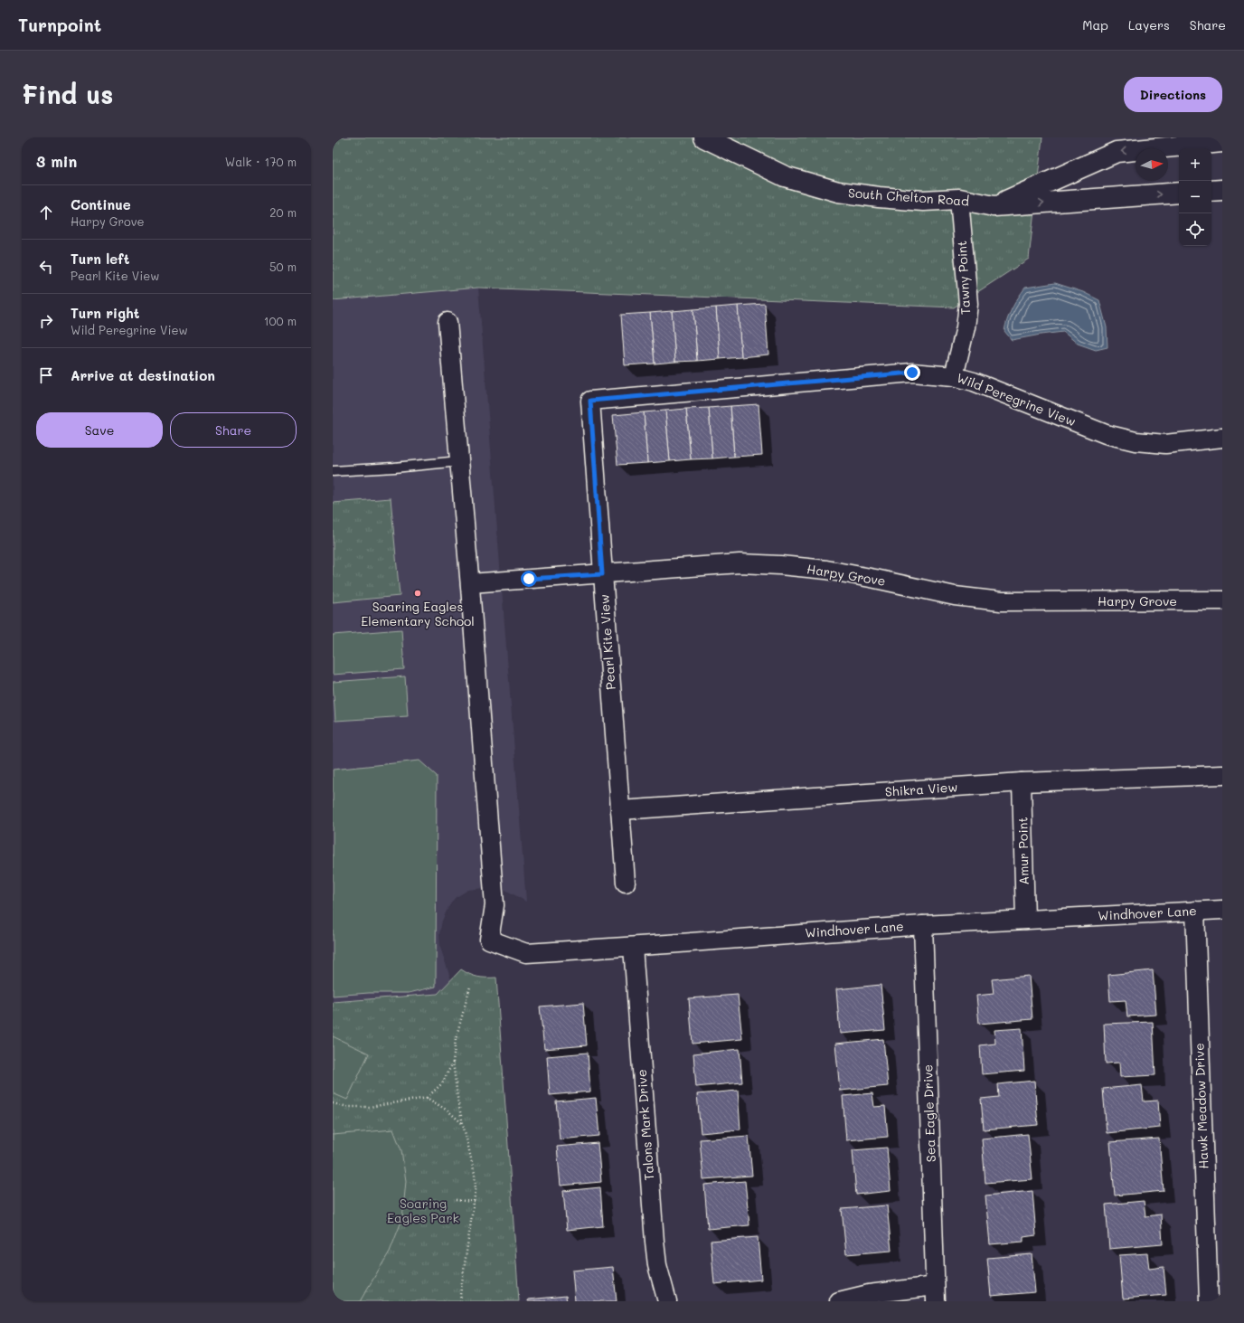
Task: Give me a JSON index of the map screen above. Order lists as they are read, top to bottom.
{
  "streets": {
    "main road": ["South Chelton Road"],
    "street": [
      "Tawny Point",
      "Wild Peregrine View",
      "Harpy Grove",
      "Pearl Kite View",
      "Shikra View",
      "Amur Point",
      "Windhover Lane",
      "Hawk Meadow Drive",
      "Sea Eagle Drive",
      "Talons Mark Drive"
    ]
  },
  "crossings": [
    ["South Chelton Road", "Tawny Point"],
    ["Tawny Point", "Wild Peregrine View"],
    ["Wild Peregrine View", "Pearl Kite View"],
    ["Harpy Grove", "Pearl Kite View"],
    ["Harpy Grove", "Windhover Lane"],
    ["Pearl Kite View", "Shikra View"],
    ["Shikra View", "Amur Point"],
    ["Amur Point", "Windhover Lane"],
    ["Windhover Lane", "Hawk Meadow Drive"],
    ["Windhover Lane", "Sea Eagle Drive"],
    ["Windhover Lane", "Talons Mark Drive"]
  ],
  "parks": ["Soaring Eagles Park"],
  "places": ["Soaring Eagles Elementary School"],
  "north": "right",
  "page": {
    "header": "Turnpoint",
    "nav": ["Map", "Layers", "Share"],
    "buttons": [
      "Directions",
      ["Save", "Share"]
    ],
    "title": "Find us",
    "heading": ["3 min", "Walk · 170 m"],
    "map_buttons": ["+", "−"],
    "list": [
      ["Continue", "Harpy Grove", "20 m"],
      ["Turn left", "Pearl Kite View", "50 m"],
      ["Turn right", "Wild Peregrine View", "100 m"],
      "Arrive at destination"
    ]
  }
}
